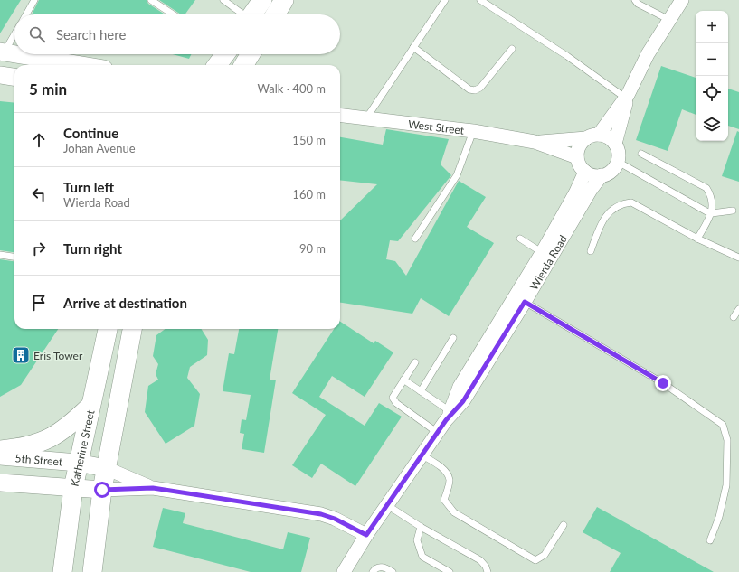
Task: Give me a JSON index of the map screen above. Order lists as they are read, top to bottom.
{
  "streets": {
    "main road": ["Katherine Street"],
    "street": ["West Street", "Wierda Road", "5th Street"]
  },
  "crossings": [
    ["West Street", "Wierda Road"],
    ["Katherine Street", "5th Street"]
  ],
  "places": {
    "building": ["Eris Tower"]
  },
  "page": {
    "map_buttons": ["+", "−"],
    "search": "Search here",
    "heading": ["5 min", "Walk · 400 m"],
    "list": [
      ["Continue", "Johan Avenue", "150 m"],
      ["Turn left", "Wierda Road", "160 m"],
      ["Turn right", "90 m"],
      "Arrive at destination"
    ]
  }
}
